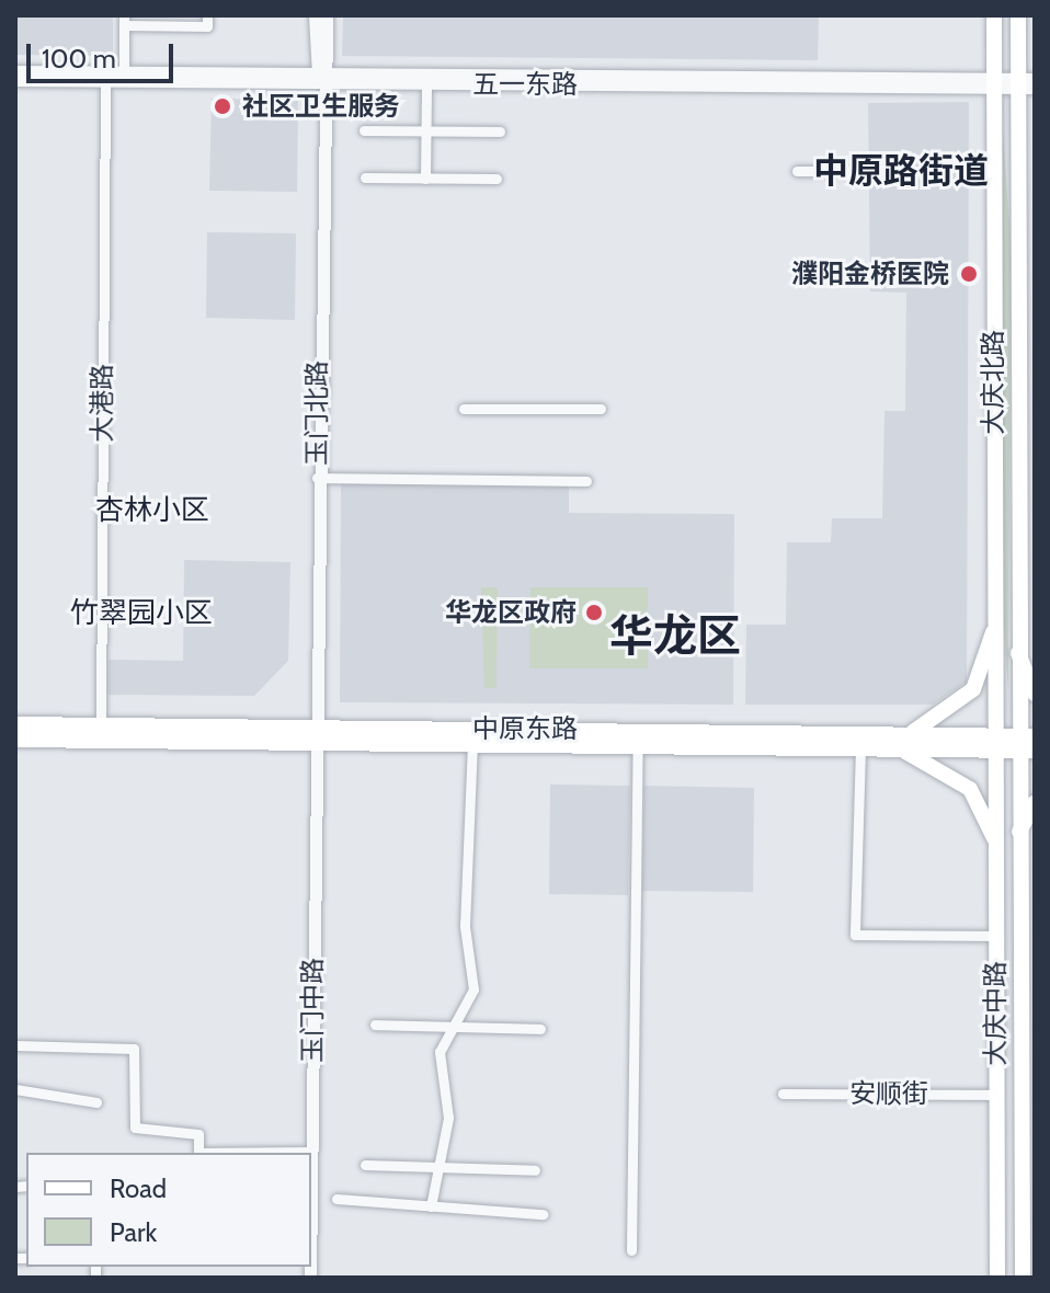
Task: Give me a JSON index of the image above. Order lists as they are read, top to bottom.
{
  "streets": {
    "main road": ["大庆北路", "中原东路", "大庆中路"],
    "street": [
      "五一东路",
      "大港路",
      "玉门北路",
      "玉门中路",
      "安顺街"
    ]
  },
  "crossings": [
    ["五一东路", "大庆北路"],
    ["五一东路", "大港路"],
    ["五一东路", "玉门北路"],
    ["大庆北路", "中原东路"],
    ["大庆北路", "大庆中路"],
    ["大港路", "中原东路"],
    ["玉门北路", "中原东路"],
    ["玉门北路", "玉门中路"],
    ["中原东路", "玉门中路"],
    ["中原东路", "大庆中路"],
    ["大庆中路", "安顺街"]
  ],
  "districts": [
    "中原路街道",
    "杏林小区",
    "竹翠园小区",
    "华龙区"
  ],
  "places": ["社区卫生服务", "濮阳金桥医院", "华龙区政府"],
  "legend": ["Road", "Park"],
  "scale_bar": "100 m"
}
